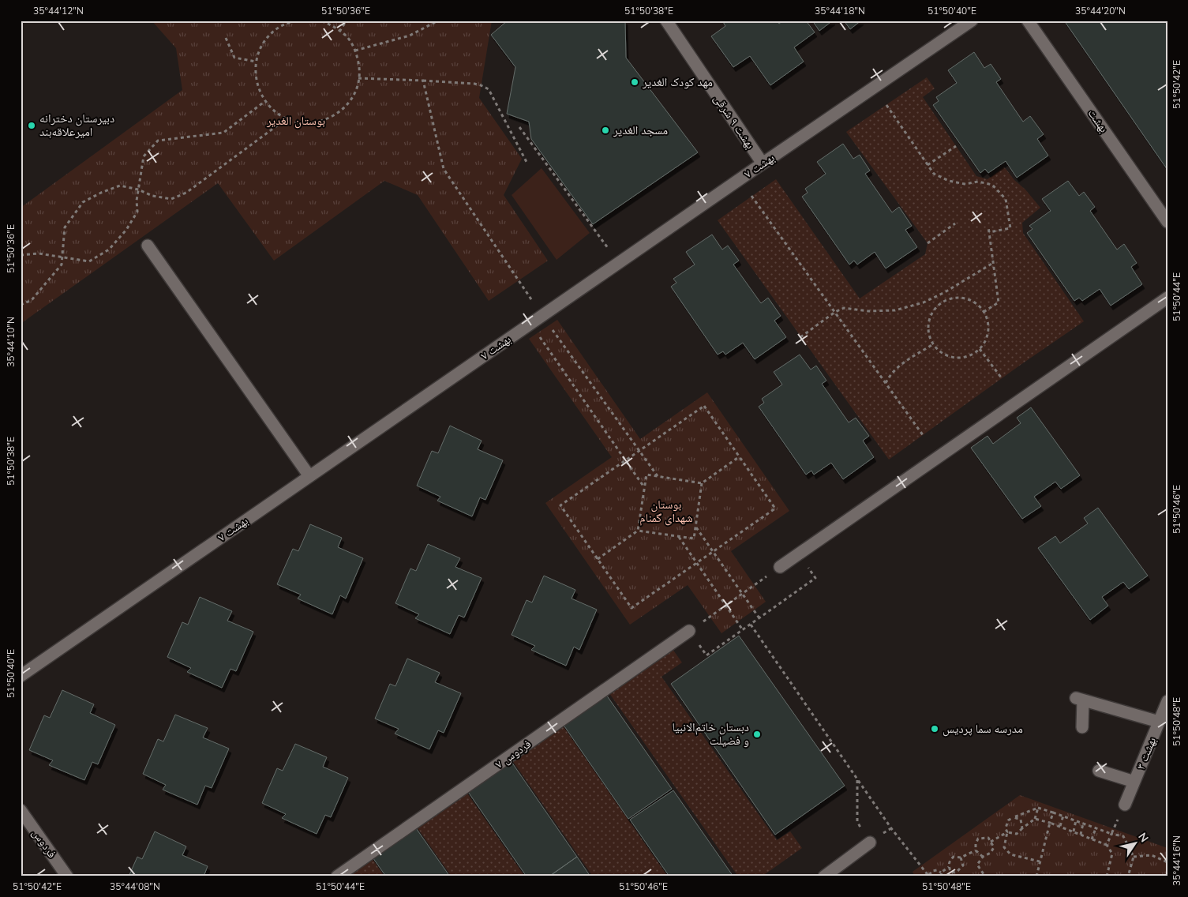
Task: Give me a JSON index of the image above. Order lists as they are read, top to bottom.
{
  "streets": {
    "street": [
      "بهشت",
      "بهشت ۹ شرقی",
      "بهشت ۷",
      "بهشت ۳",
      "فردوس ۷",
      "فردوس"
    ]
  },
  "crossings": [
    ["بهشت ۹ شرقی", "بهشت ۷"]
  ],
  "parks": ["بوستان الغدیر", "بوستان شهدای گمنام"],
  "places": [
    "مهد کودک الغدیر",
    "دبیرستان دخترانه امیرعلاقه‌بند",
    "مسجد الغدیر",
    "مدرسه سما پردیس",
    "دبستان خاتم‌الانبیا و فضیلت"
  ],
  "north": "top right",
  "coordinates": [
    "35°44'12\"N",
    "51°50'36\"E",
    "51°50'38\"E",
    "35°44'18\"N",
    "51°50'40\"E",
    "35°44'20\"N",
    "51°50'42\"E",
    "51°50'44\"E",
    "35°44'10\"N",
    "51°50'46\"E",
    "51°50'48\"E",
    "35°44'16\"N",
    "35°44'08\"N"
  ]
}
